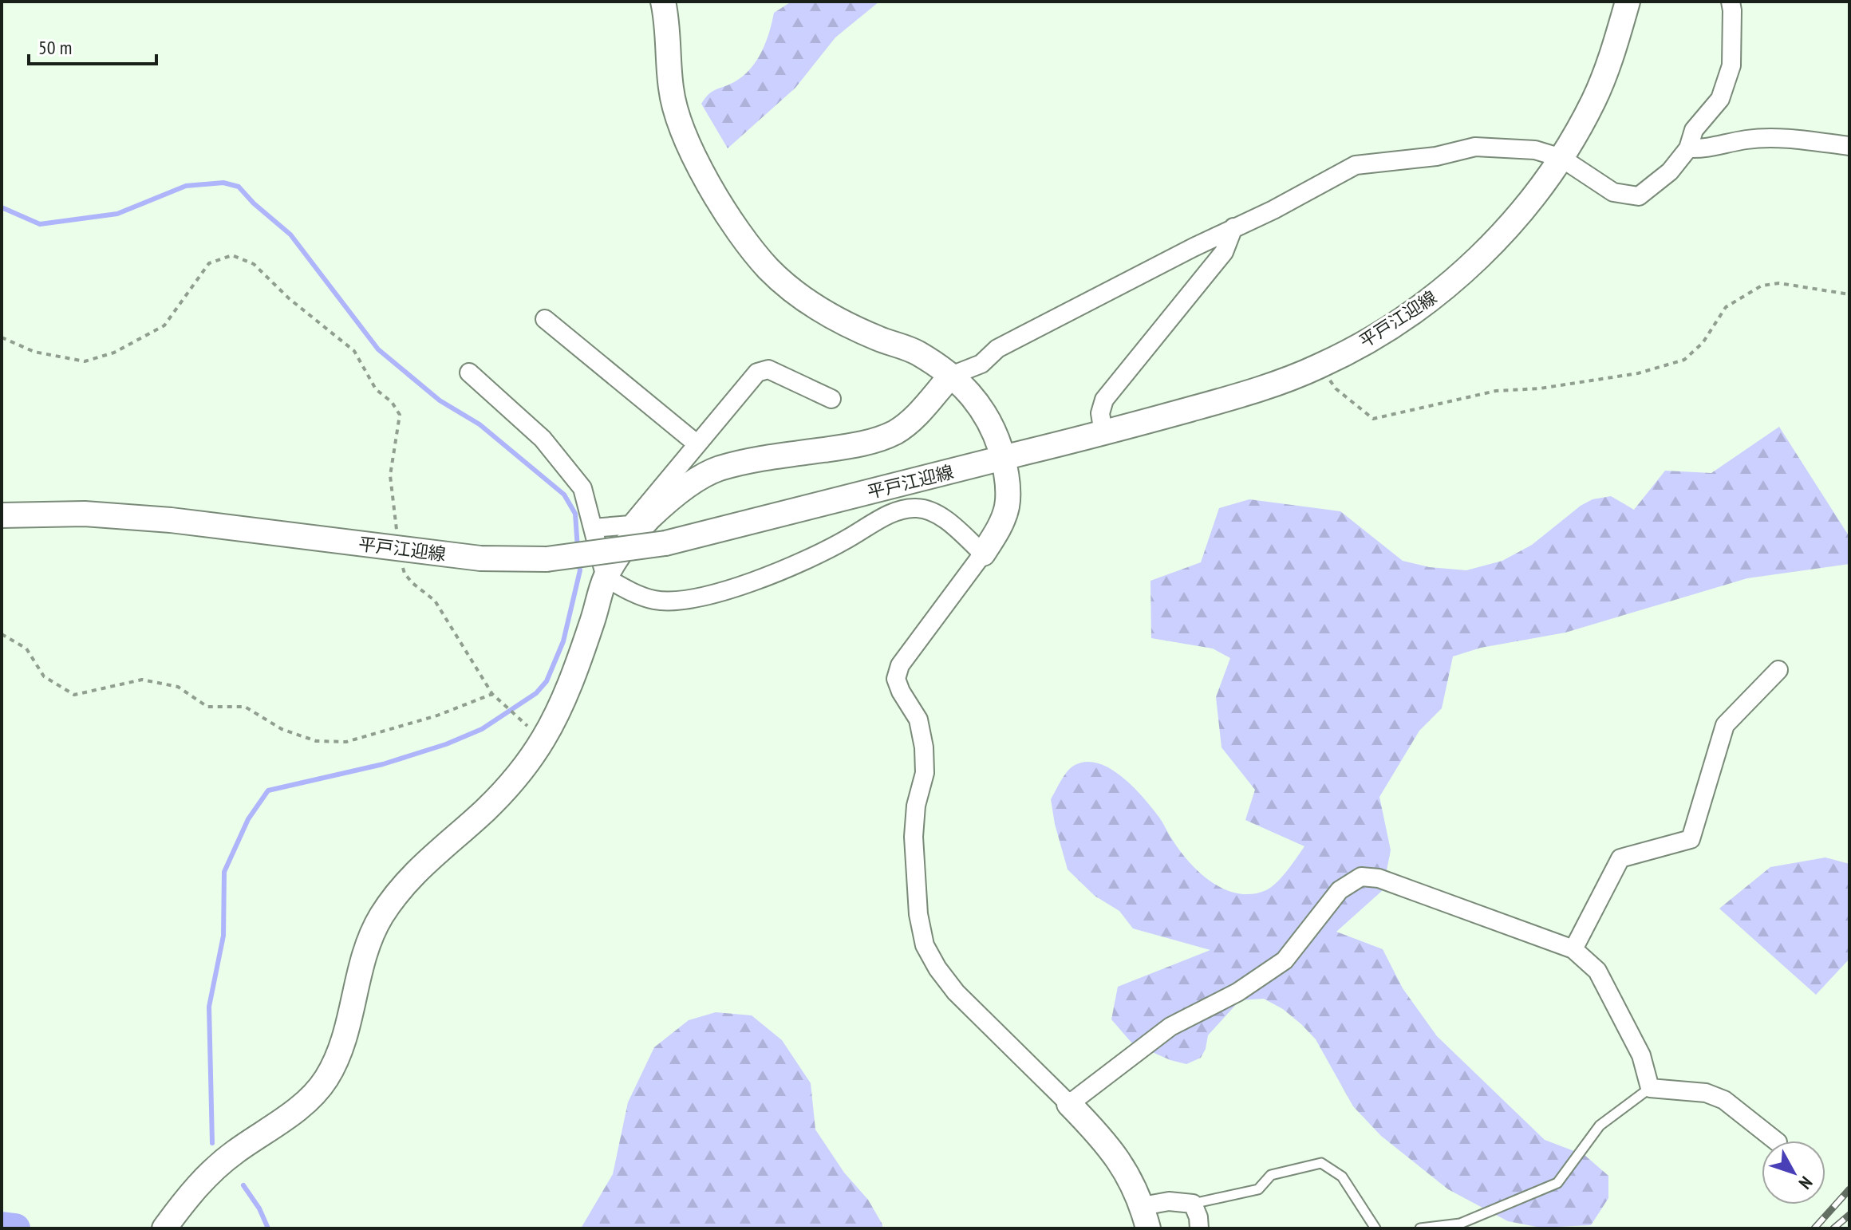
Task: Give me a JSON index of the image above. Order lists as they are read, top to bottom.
{
  "streets": {
    "street": ["平戸江迎線"]
  },
  "scale_bar": "50 m",
  "north": "bottom right"
}
